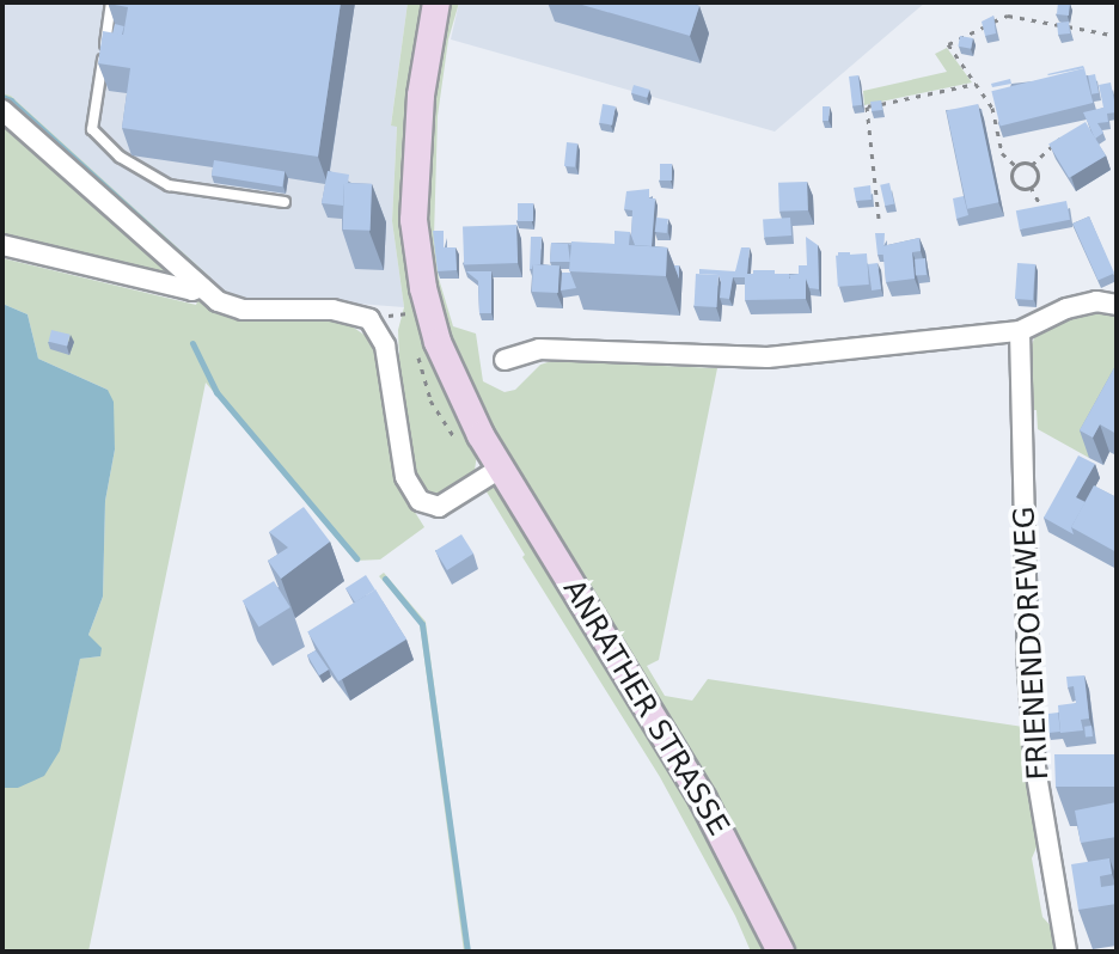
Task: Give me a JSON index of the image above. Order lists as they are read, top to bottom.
{
  "streets": {
    "street": ["FRIENENDORFWEG", "ANRATHER STRASSE"]
  }
}
